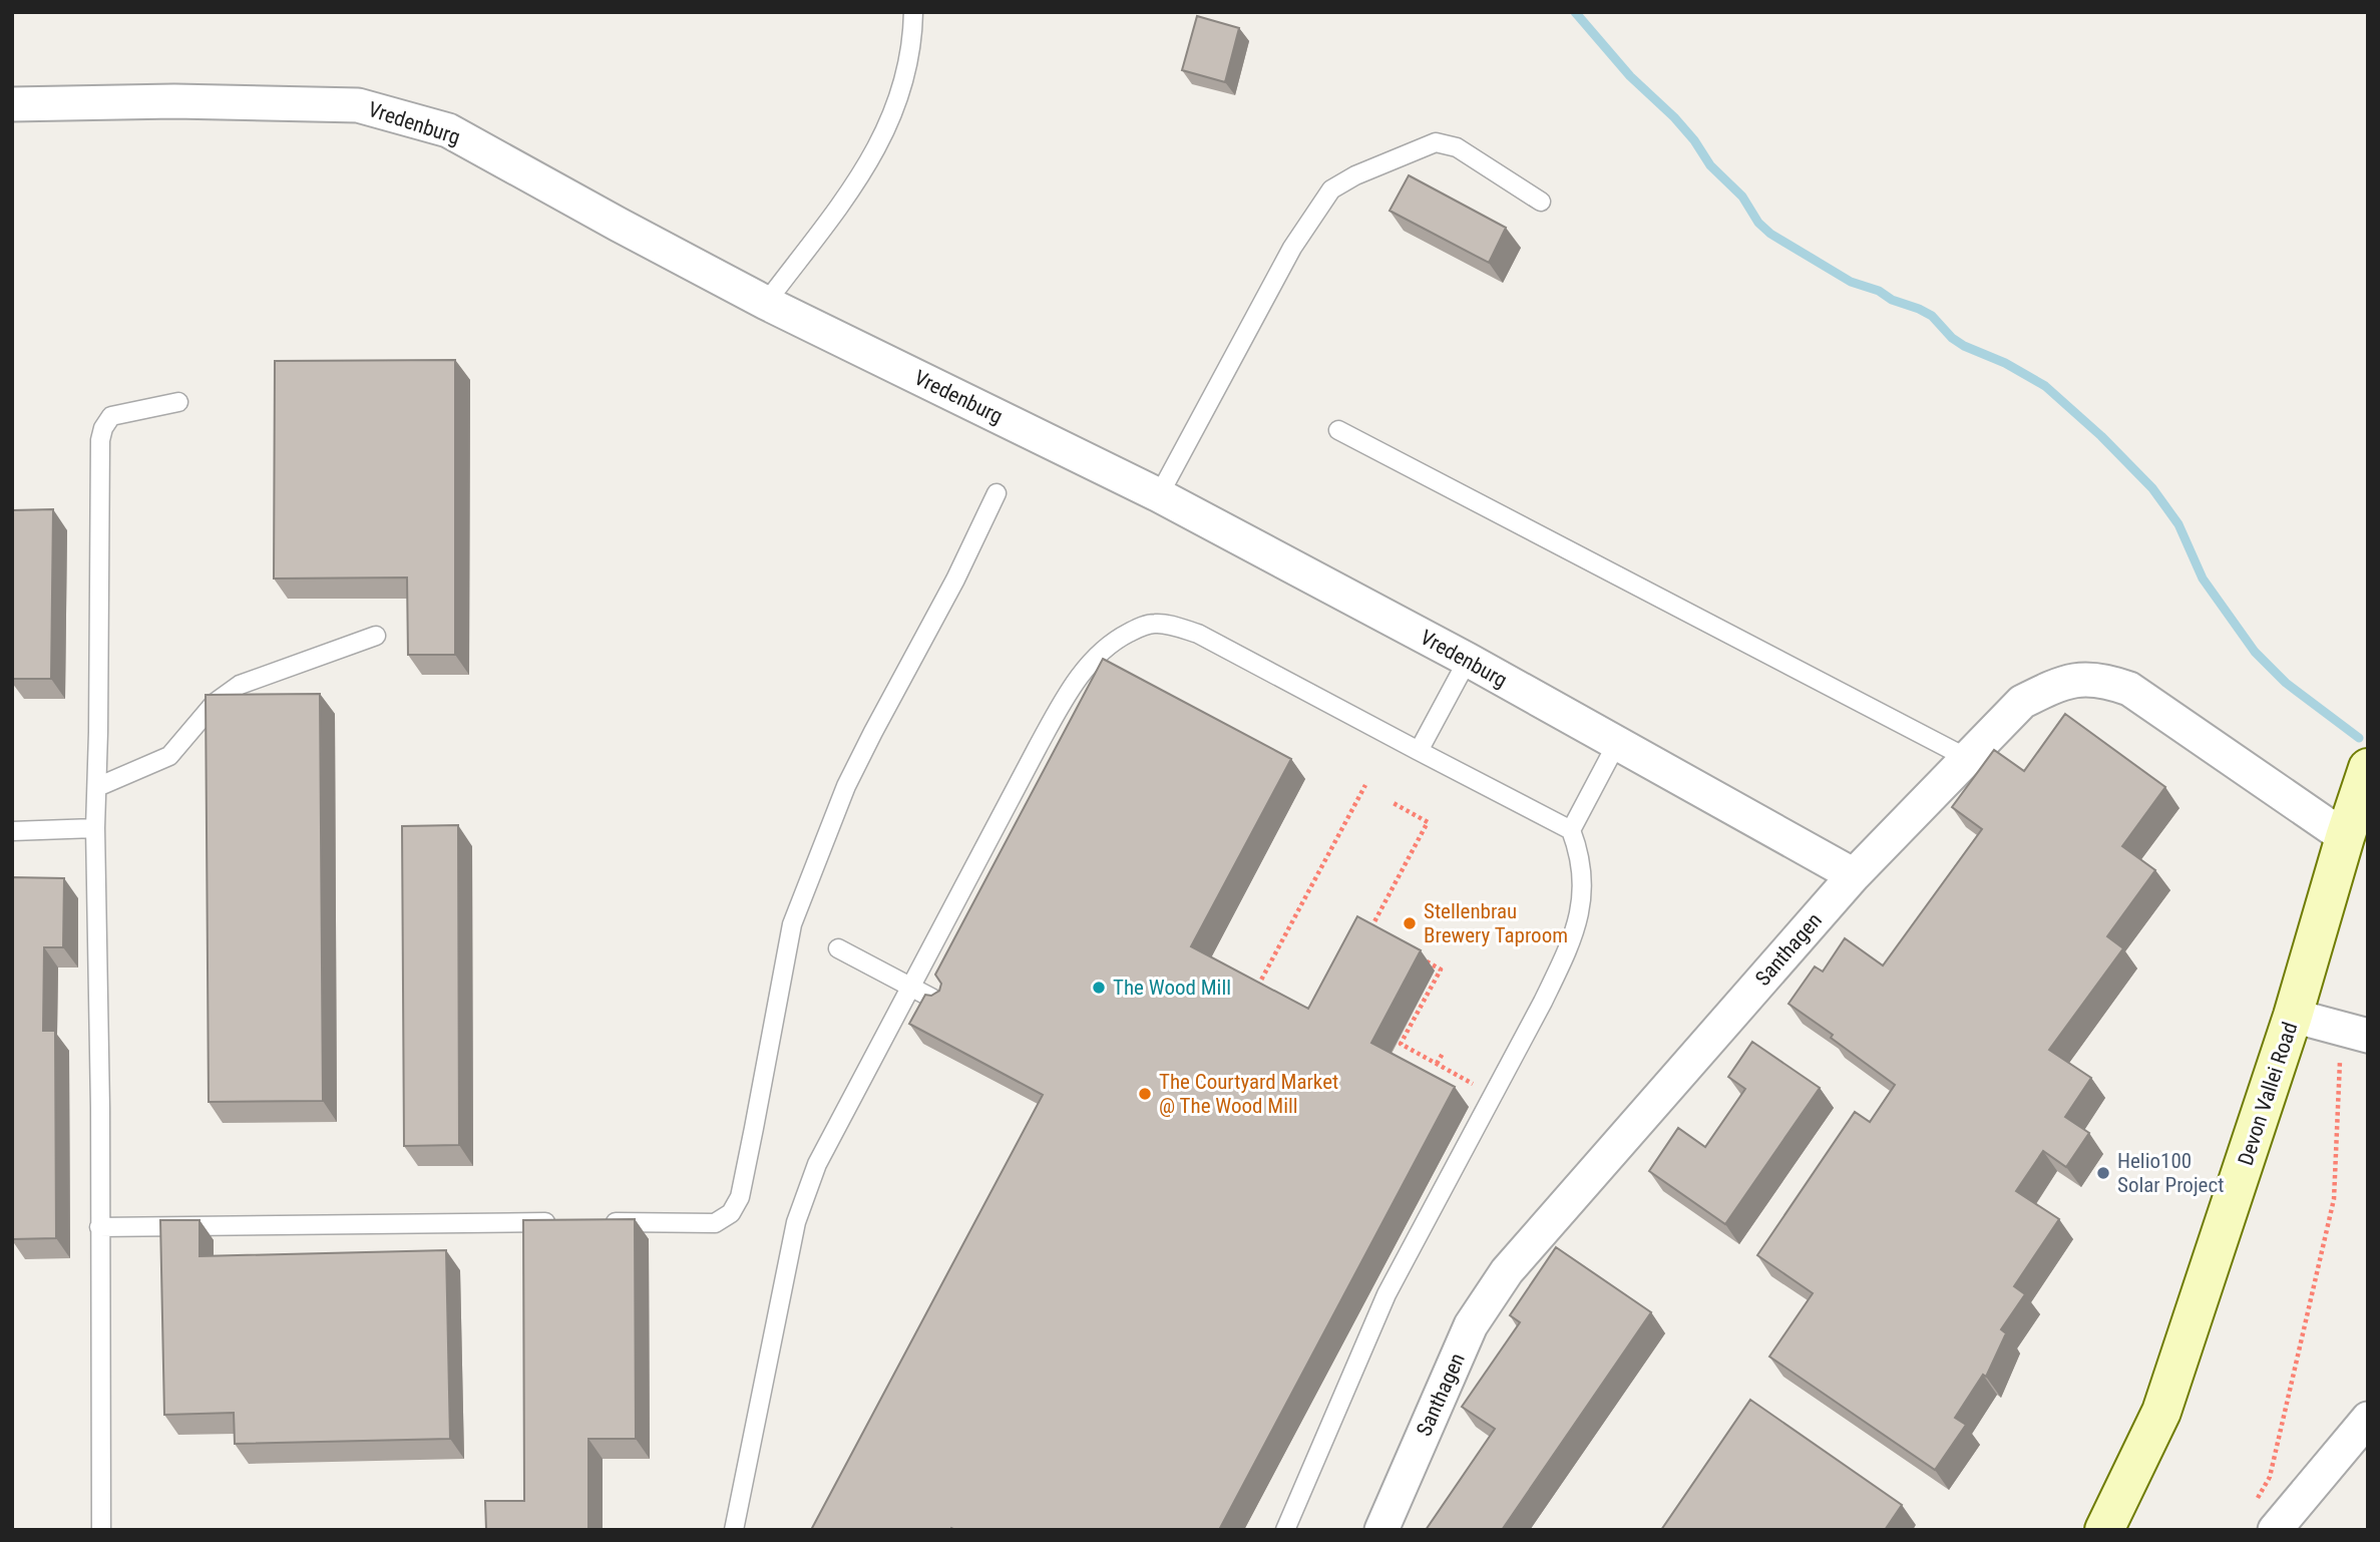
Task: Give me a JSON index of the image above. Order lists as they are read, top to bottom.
{
  "streets": {
    "street": ["Vredenburg", "Santhagen", "Devon Vallei Road"]
  },
  "crossings": [
    ["Vredenburg", "Santhagen"],
    ["Santhagen", "Devon Vallei Road"]
  ],
  "places": [
    "Stellenbrau Brewery Taproom",
    "The Wood Mill",
    "The Courtyard Market @ The Wood Mill",
    "Helio100 Solar Project"
  ]
}
